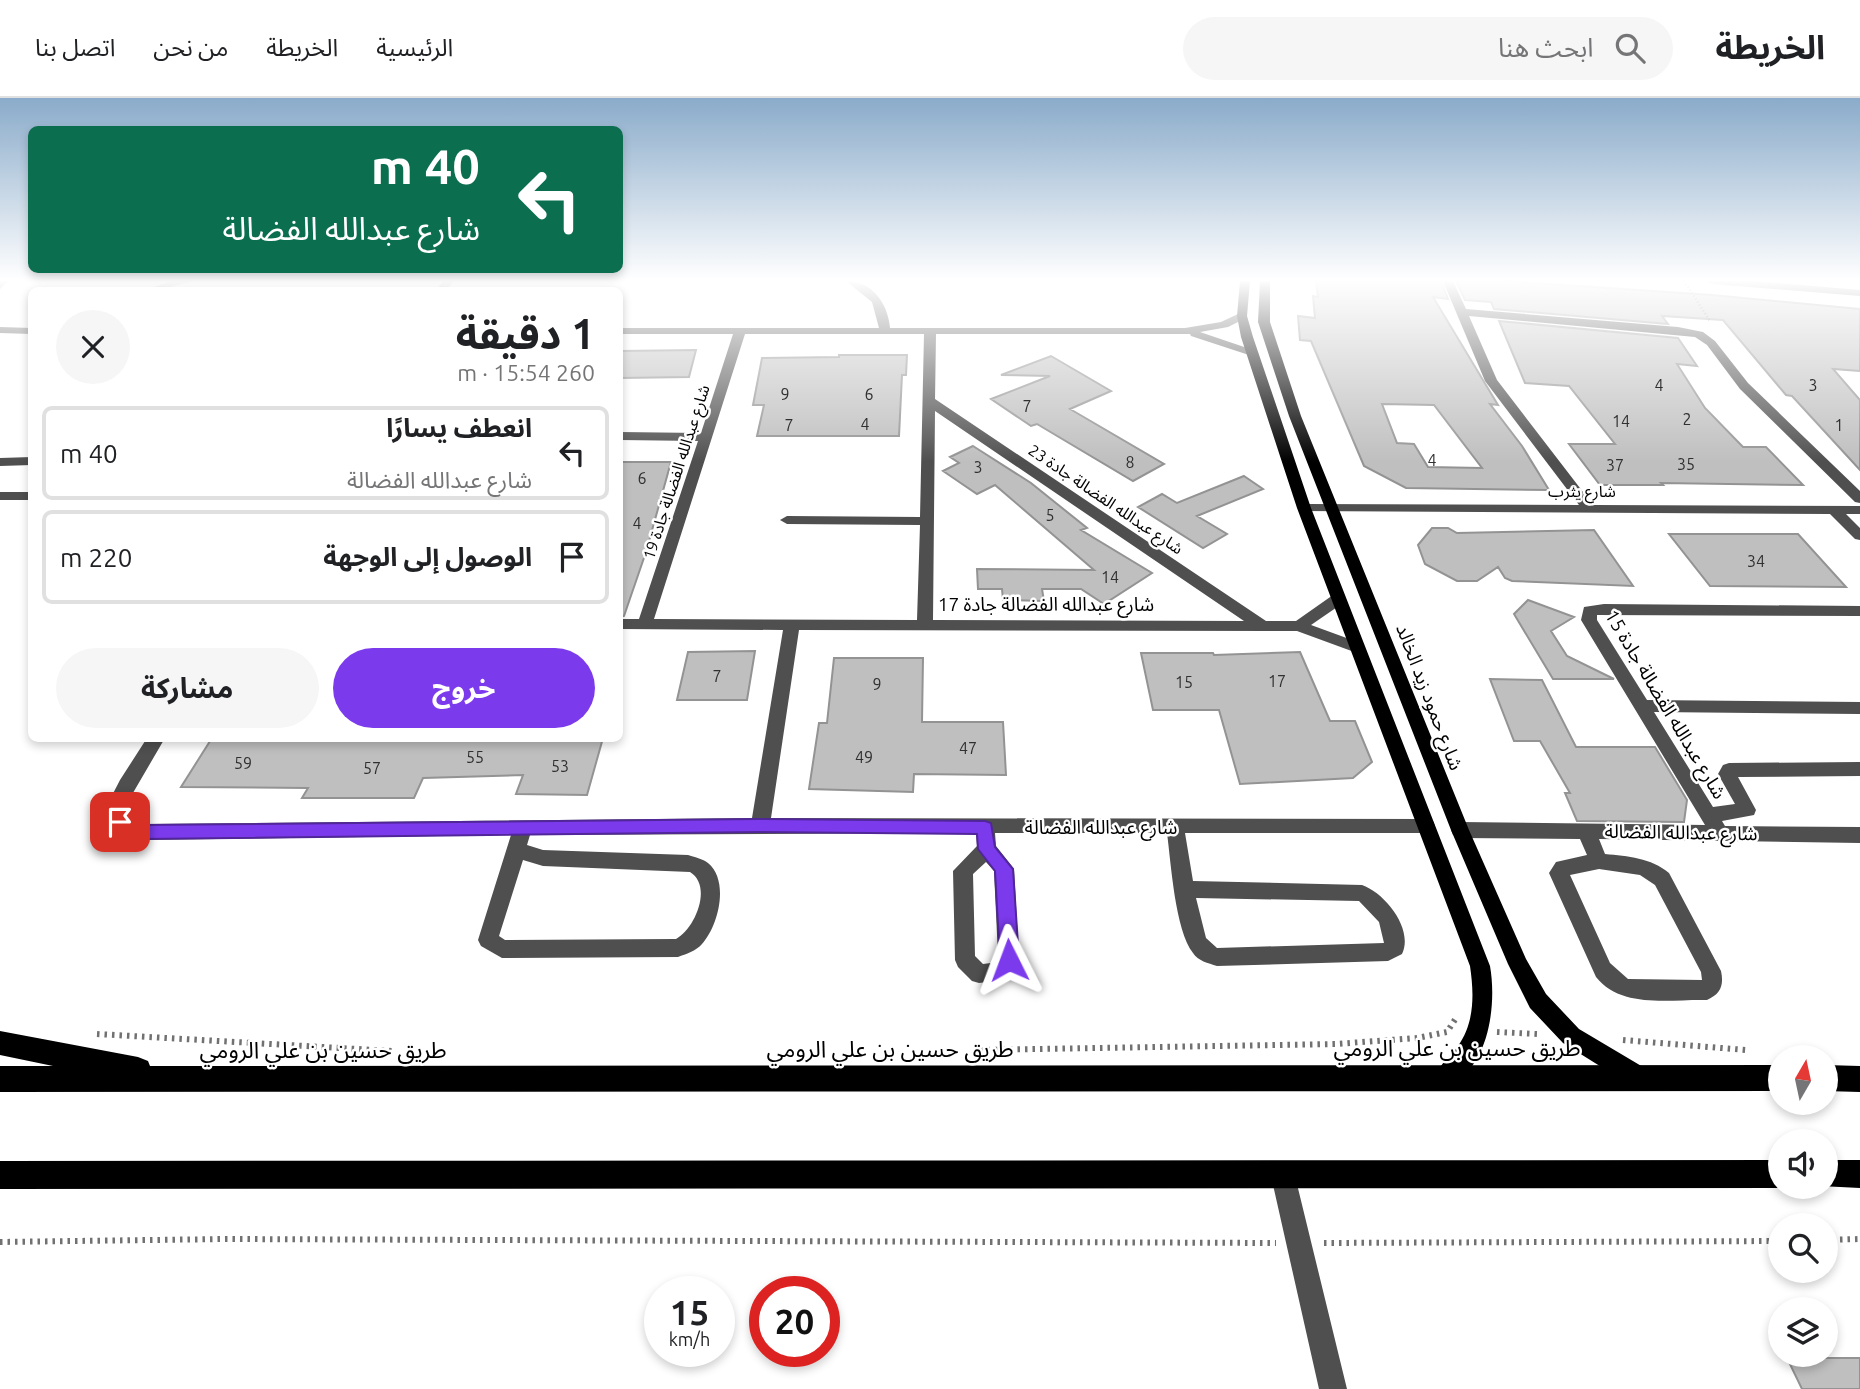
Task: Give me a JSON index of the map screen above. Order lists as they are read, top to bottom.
{
  "streets": {
    "highway": ["طريق حسين بن علي الرومي"],
    "main road": ["شارع حمود زيد الخالد"],
    "street": [
      "شارع عبدالله الفضالة جادة 19",
      "شارع يثرب",
      "شارع عبدالله الفضالة جادة 23",
      "شارع عبدالله الفضالة جادة 17",
      "شارع عبدالله الفضالة جادة 15",
      "شارع عبدالله الفضالة"
    ]
  },
  "crossings": [
    ["شارع عبدالله الفضالة جادة 19", "شارع عبدالله الفضالة جادة 17"],
    ["شارع يثرب", "شارع حمود زيد الخالد"],
    ["شارع عبدالله الفضالة جادة 23", "شارع عبدالله الفضالة جادة 17"],
    ["شارع حمود زيد الخالد", "شارع عبدالله الفضالة"],
    ["شارع حمود زيد الخالد", "طريق حسين بن علي الرومي"],
    ["شارع عبدالله الفضالة جادة 15", "شارع عبدالله الفضالة"]
  ],
  "house_numbers": [
    "4",
    "3",
    "9",
    "6",
    "7",
    "2",
    "14",
    "4",
    "7",
    "1",
    "4",
    "8",
    "35",
    "37",
    "3",
    "6",
    "5",
    "4",
    "34",
    "14",
    "7",
    "17",
    "15",
    "9",
    "47",
    "55",
    "49",
    "59",
    "53",
    "57"
  ],
  "north": "top",
  "page": {
    "header": "الخريطة",
    "search": "ابحث هنا",
    "nav": [
      "الرئيسية",
      "الخريطة",
      "من نحن",
      "اتصل بنا"
    ],
    "turn": ["40 m", "شارع عبدالله الفضالة"],
    "heading": ["1 دقيقة", "260 m · 15:54"],
    "list": [
      {
        "name": "انعطف يسارًا",
        "note": "شارع عبدالله الفضالة",
        "value": "40 m"
      },
      {
        "name": "الوصول إلى الوجهة",
        "value": "220 m"
      }
    ],
    "buttons": ["خروج", "مشاركة"],
    "speed": "15 km/h",
    "limit": "20"
  }
}
